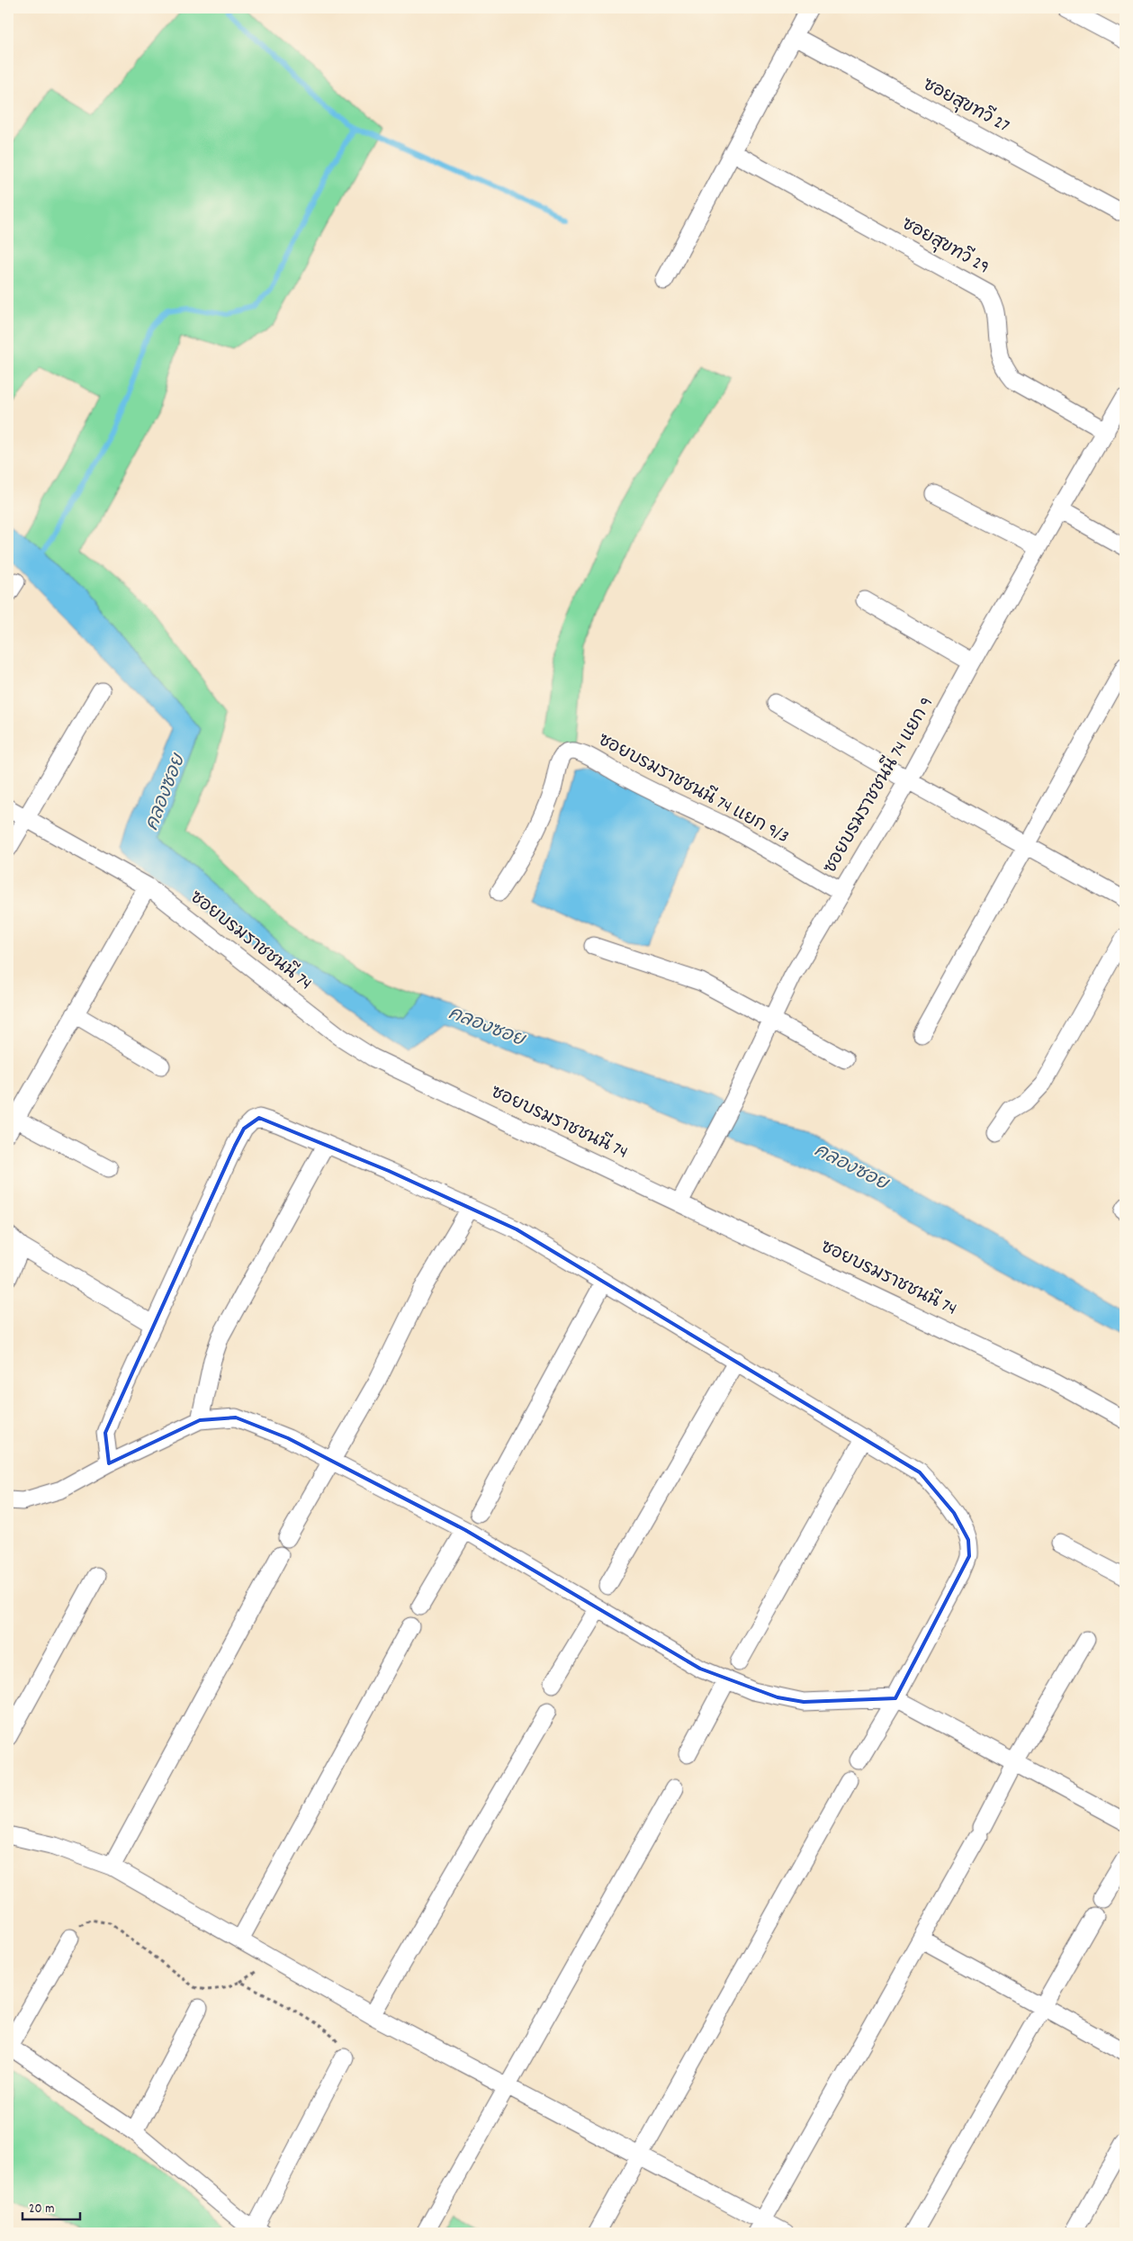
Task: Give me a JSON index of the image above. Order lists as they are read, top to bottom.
{
  "streets": {
    "street": [
      "ซอยสุขทวี 27",
      "ซอยสุขทวี 29",
      "ซอยบรมราชชนนี 74 แยก 9",
      "ซอยบรมราชชนนี 74 แยก 9/3",
      "ซอยบรมราชชนนี 74"
    ]
  },
  "crossings": [
    ["ซอยสุขทวี 29", "ซอยบรมราชชนนี 74 แยก 9"],
    ["ซอยบรมราชชนนี 74 แยก 9", "ซอยบรมราชชนนี 74 แยก 9/3"],
    ["ซอยบรมราชชนนี 74 แยก 9", "ซอยบรมราชชนนี 74"]
  ],
  "water": ["คลองซอย"],
  "scale_bar": "20 m"
}
